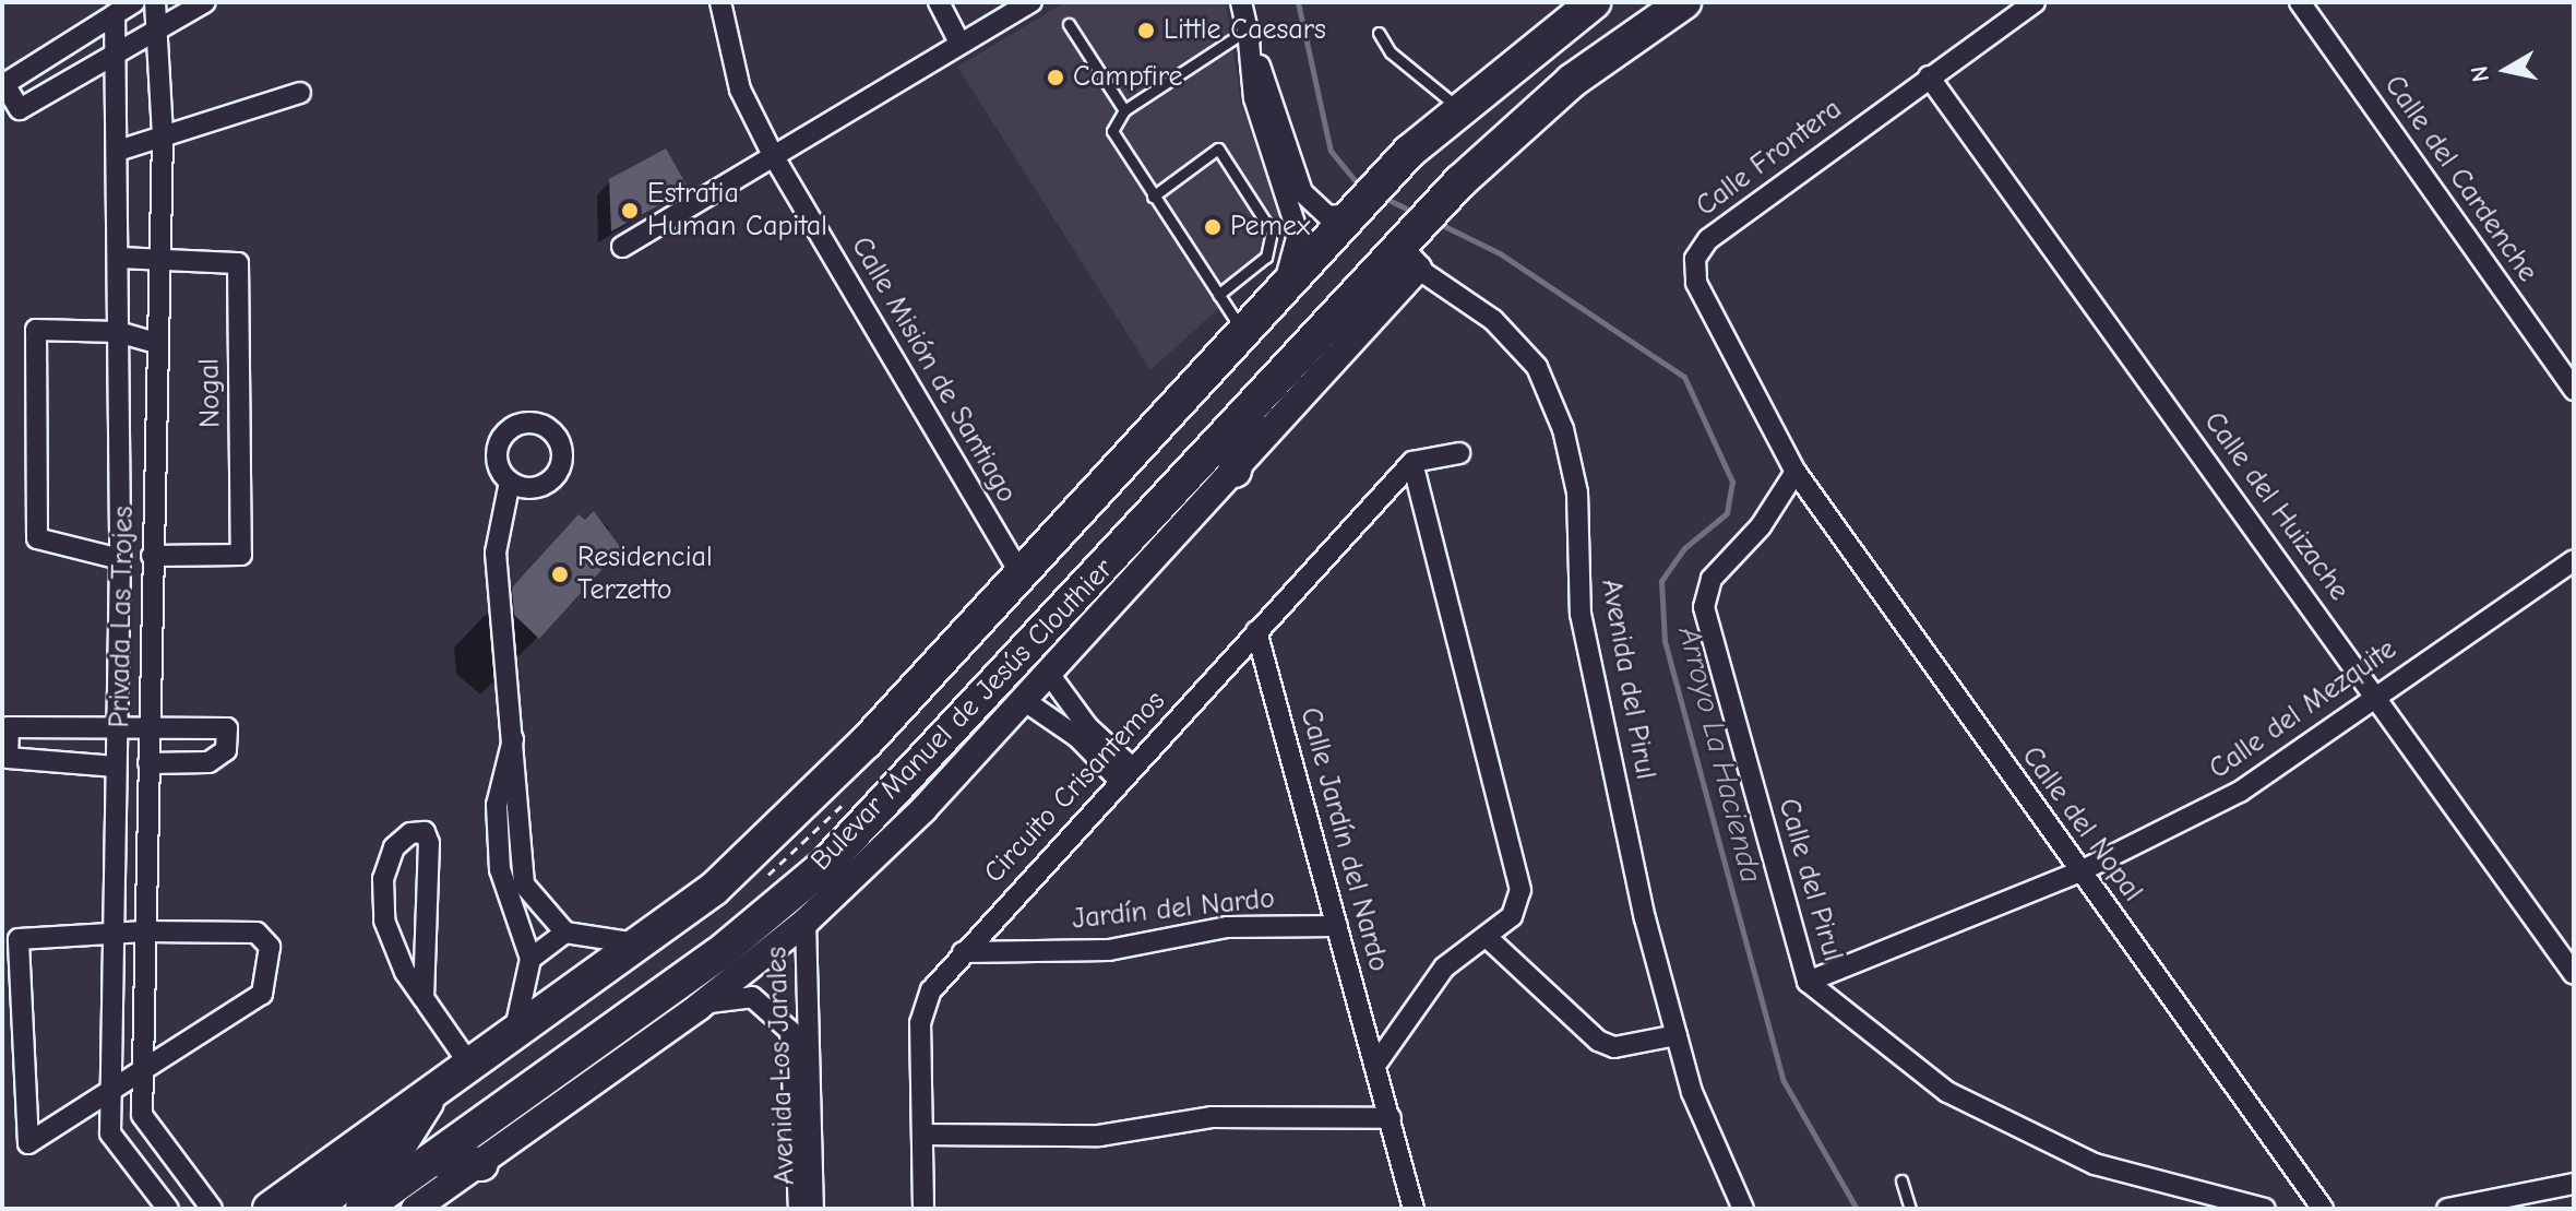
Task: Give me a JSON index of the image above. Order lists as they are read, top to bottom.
{
  "streets": {
    "street": [
      "Calle Frontera",
      "Calle del Cardenche",
      "Calle Misión de Santiago",
      "Nogal",
      "Calle del Huizache",
      "Privada Las Trojes",
      "Avenida del Pirul",
      "Calle del Mezquite",
      "Bulevar Manuel de Jesús Clouthier",
      "Circuito Crisantemos",
      "Calle del Nopal",
      "Calle Jardín del Nardo",
      "Calle del Pirul",
      "Jardín del Nardo",
      "Avenida Los Jarales"
    ]
  },
  "crossings": [
    ["Calle Frontera", "Calle del Huizache"],
    ["Calle Frontera", "Calle del Nopal"],
    ["Calle Frontera", "Calle del Pirul"],
    ["Nogal", "Privada Las Trojes"],
    ["Calle del Huizache", "Calle del Mezquite"],
    ["Avenida del Pirul", "Bulevar Manuel de Jesús Clouthier"],
    ["Calle del Mezquite", "Calle del Nopal"],
    ["Calle del Mezquite", "Calle del Pirul"],
    ["Bulevar Manuel de Jesús Clouthier", "Avenida Los Jarales"],
    ["Circuito Crisantemos", "Calle Jardín del Nardo"],
    ["Circuito Crisantemos", "Jardín del Nardo"],
    ["Calle del Nopal", "Calle del Pirul"],
    ["Calle Jardín del Nardo", "Jardín del Nardo"]
  ],
  "water": ["Arroyo La Hacienda"],
  "places": [
    "Little Caesars",
    "Campfire",
    "Estratia Human Capital",
    "Pemex",
    "Residencial Terzetto"
  ],
  "north": "left"
}
